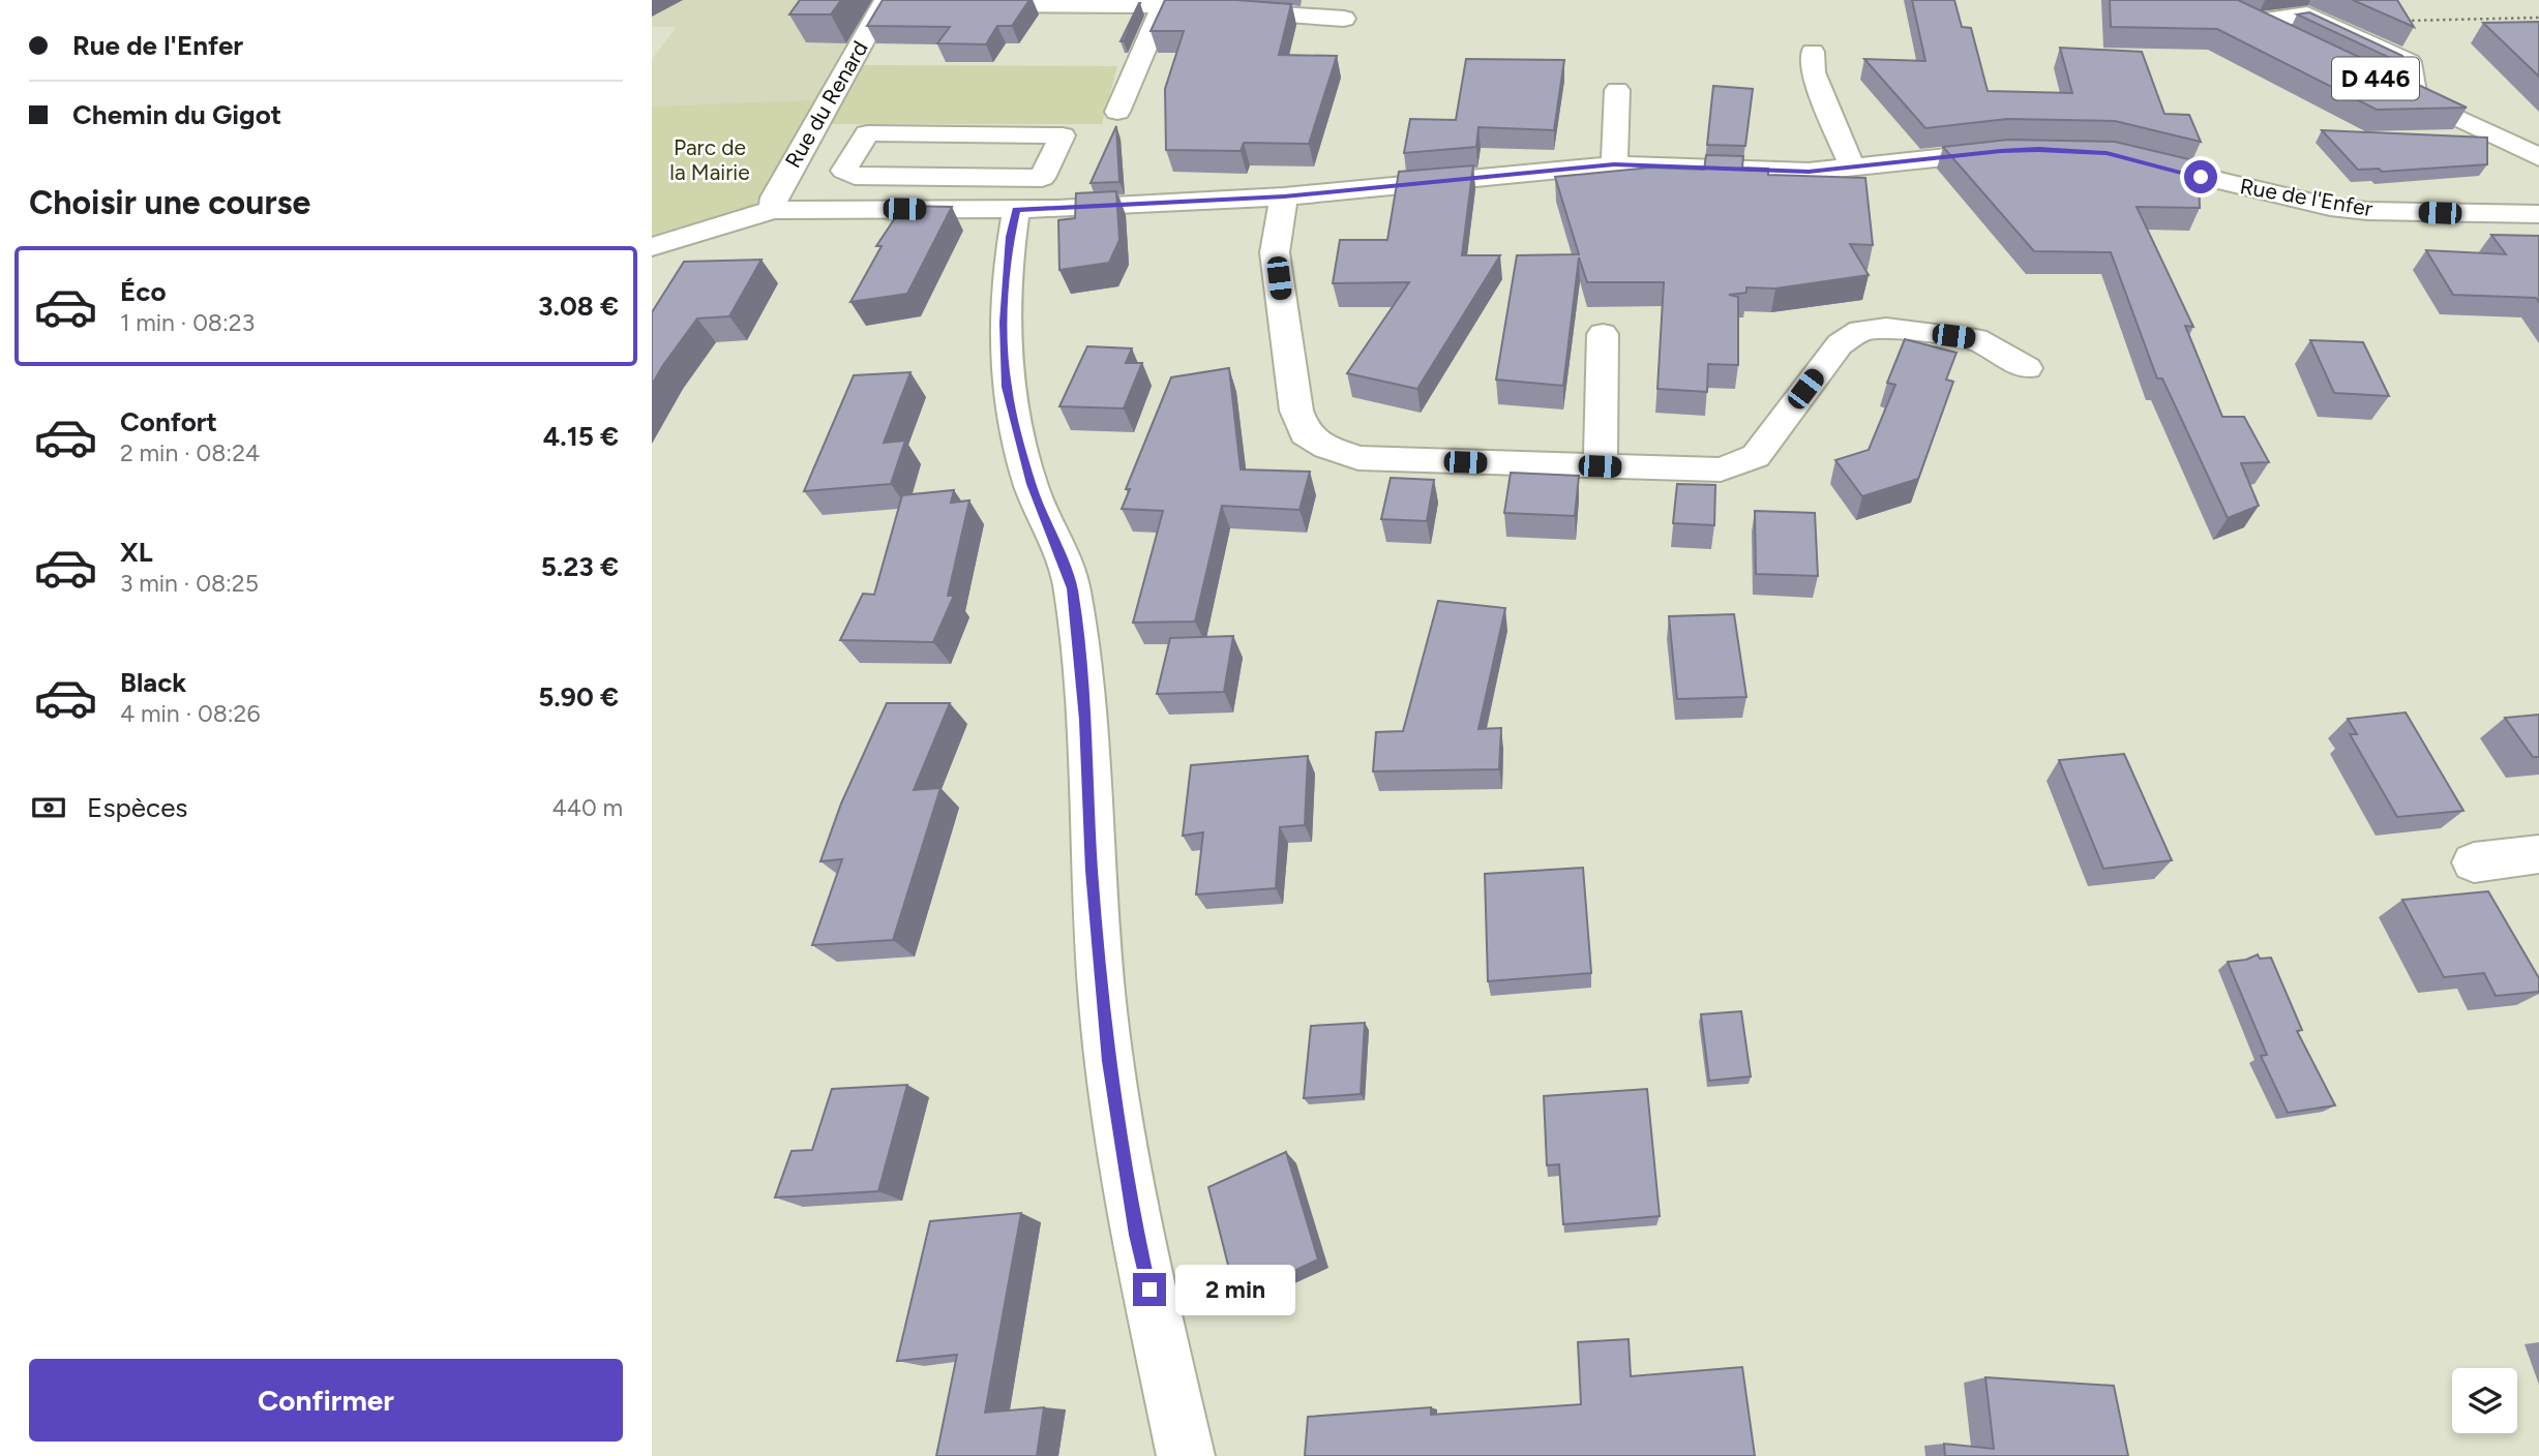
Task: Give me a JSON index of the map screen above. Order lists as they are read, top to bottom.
{
  "streets": {
    "street": ["D 446", "Rue du Renard", "Rue de l'Enfer"]
  },
  "parks": ["Parc de la Mairie"],
  "page": {
    "banner": ["Rue de l'Enfer", "Chemin du Gigot"],
    "heading": "Choisir une course",
    "list": [
      {
        "name": "Éco",
        "note": "1 min · 08:23",
        "value": "3.08 €"
      },
      {
        "name": "Confort",
        "note": "2 min · 08:24",
        "value": "4.15 €"
      },
      {
        "name": "XL",
        "note": "3 min · 08:25",
        "value": "5.23 €"
      },
      {
        "name": "Black",
        "note": "4 min · 08:26",
        "value": "5.90 €"
      }
    ],
    "pay": ["Espèces", "440 m"],
    "bubble": "2 min",
    "buttons": "Confirmer"
  }
}
